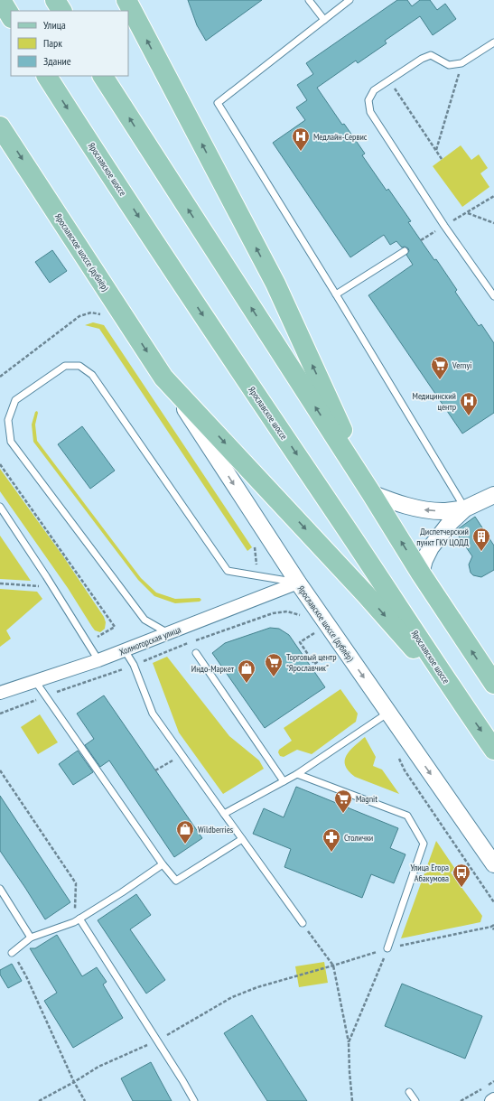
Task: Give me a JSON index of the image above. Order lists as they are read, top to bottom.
{
  "streets": {
    "main road": ["Ярославское шоссе", "Ярославское шоссе (дублёр)"],
    "street": ["Холмогорская улица"]
  },
  "crossings": [
    ["Ярославское шоссе", "Ярославское шоссе (дублёр)"],
    ["Ярославское шоссе (дублёр)", "Холмогорская улица"]
  ],
  "places": {
    "hospital": ["Медлайн-Сервис", "Медицинский центр"],
    "supermarket": ["Vernyi", "Торговый центр \"Ярославчик\"", "Magnit"],
    "building": ["Диспетчерский пункт ГКУ ЦОДД"],
    "shop": ["Индо-Маркет", "Wildberries"],
    "pharmacy": ["Столички"],
    "bus stop": ["Улица Егора Абакумова"]
  },
  "legend": ["Улица", "Парк", "Здание"]
}
